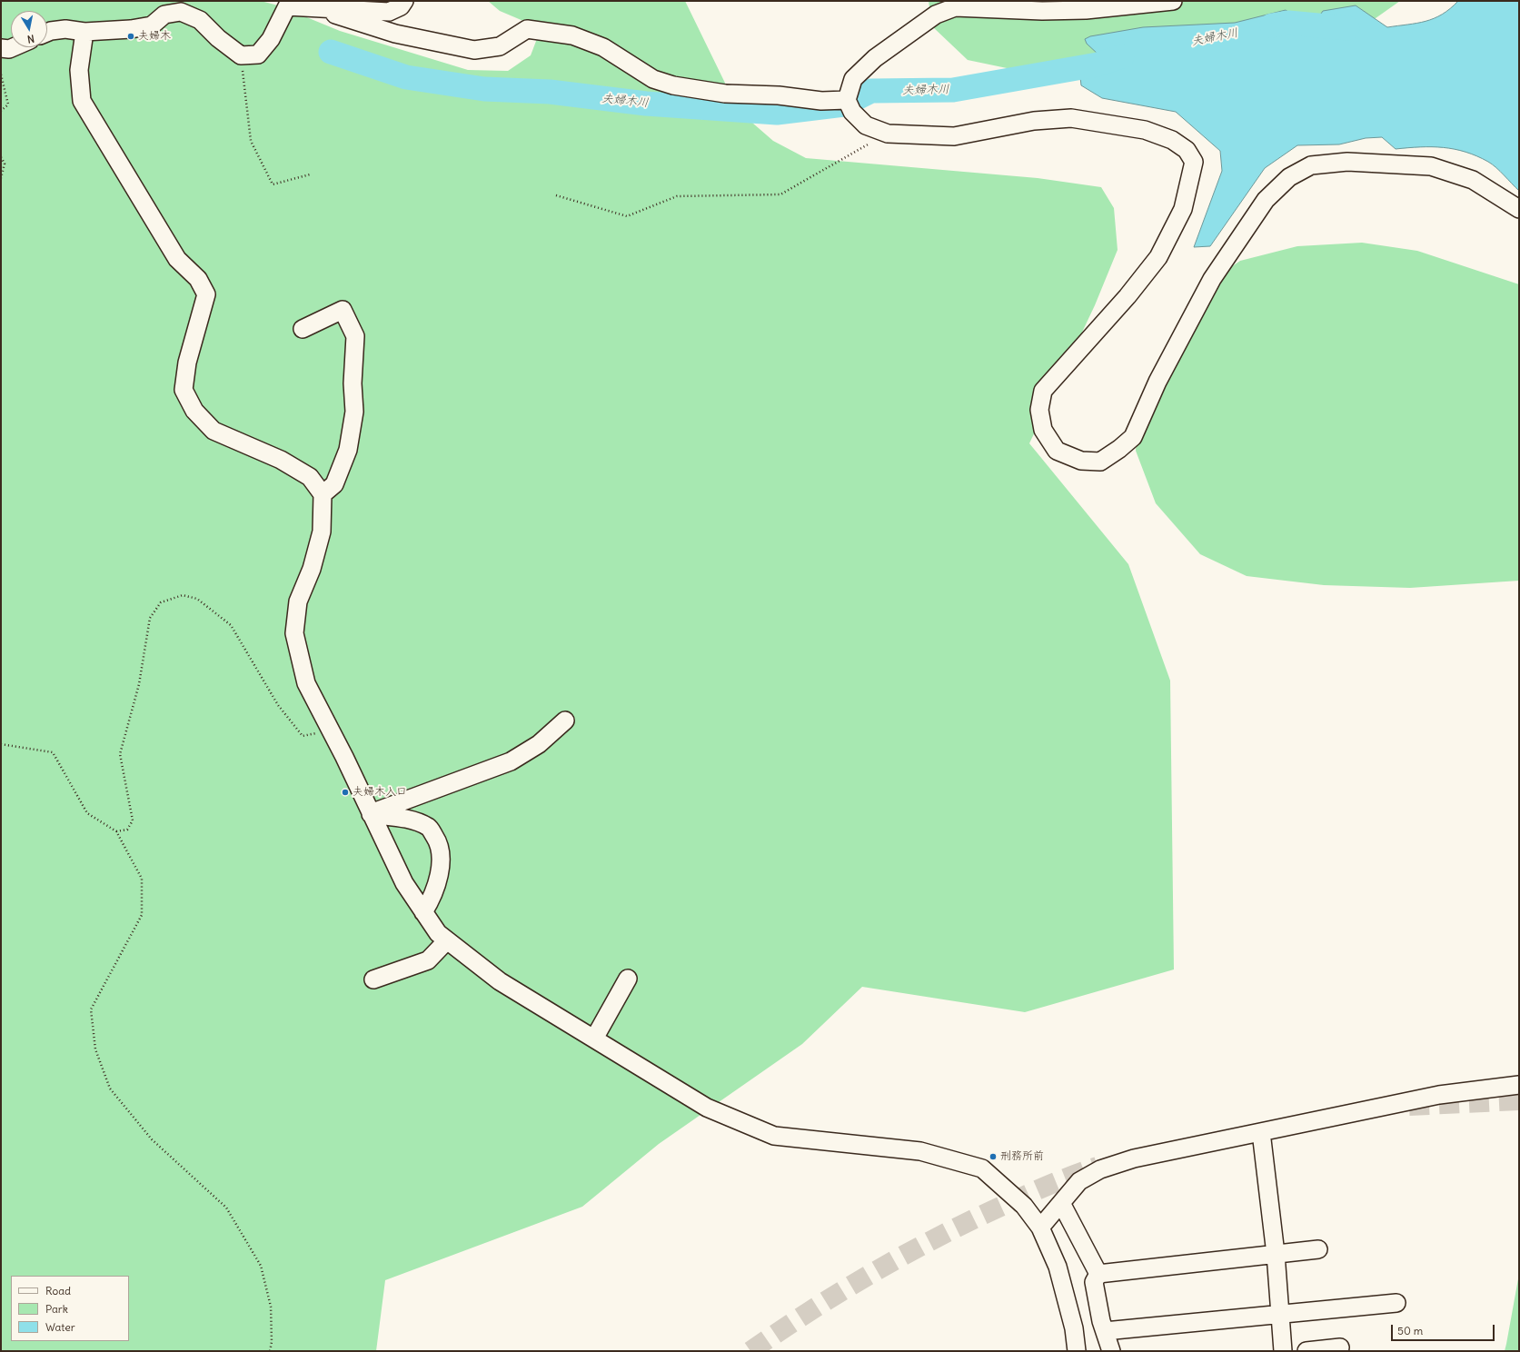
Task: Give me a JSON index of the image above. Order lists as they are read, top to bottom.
{
  "water": ["夫婦木川"],
  "places": ["夫婦木", "夫婦木入口", "刑務所前"],
  "legend": ["Road", "Park", "Water"],
  "scale_bar": "50 m",
  "north": "bottom"
}
